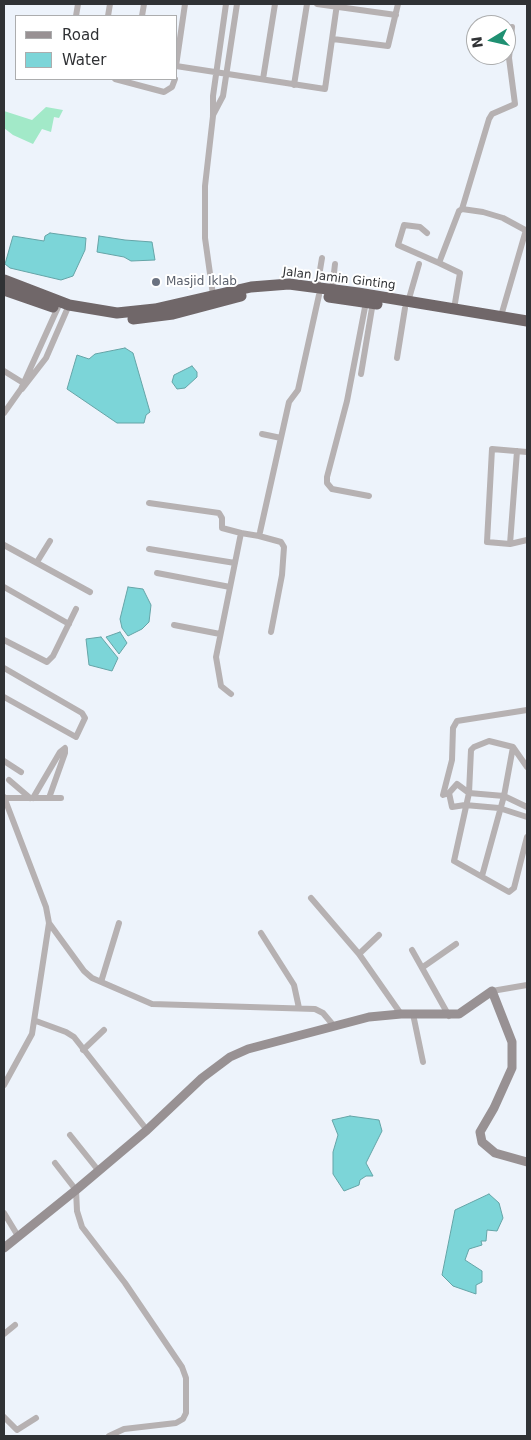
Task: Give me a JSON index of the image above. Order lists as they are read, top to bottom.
{
  "streets": {
    "highway": ["Jalan Jamin Ginting"]
  },
  "places": ["Masjid Iklab"],
  "legend": ["Road", "Water"],
  "north": "left"
}
